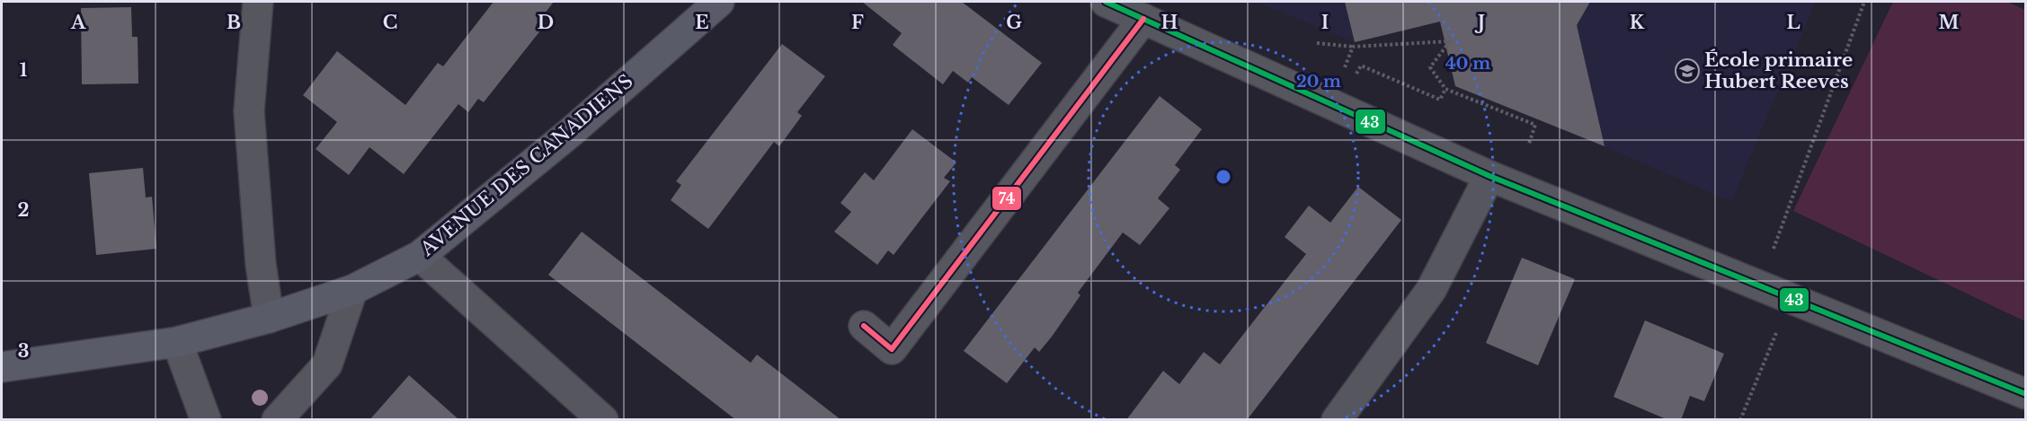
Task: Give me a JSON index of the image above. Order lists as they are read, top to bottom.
{
  "streets": {
    "street": ["AVENUE DES CANADIENS"]
  },
  "places": {
    "school or university": ["École primaire Hubert Reeves"]
  },
  "lines": ["transit line 43", "transit line 74"],
  "grid": {
    "columns": [
      "A",
      "B",
      "C",
      "D",
      "E",
      "F",
      "G",
      "H",
      "I",
      "J",
      "K",
      "L",
      "M"
    ],
    "rows": ["1", "2", "3"]
  },
  "rings": ["40 m", "20 m"]
}
